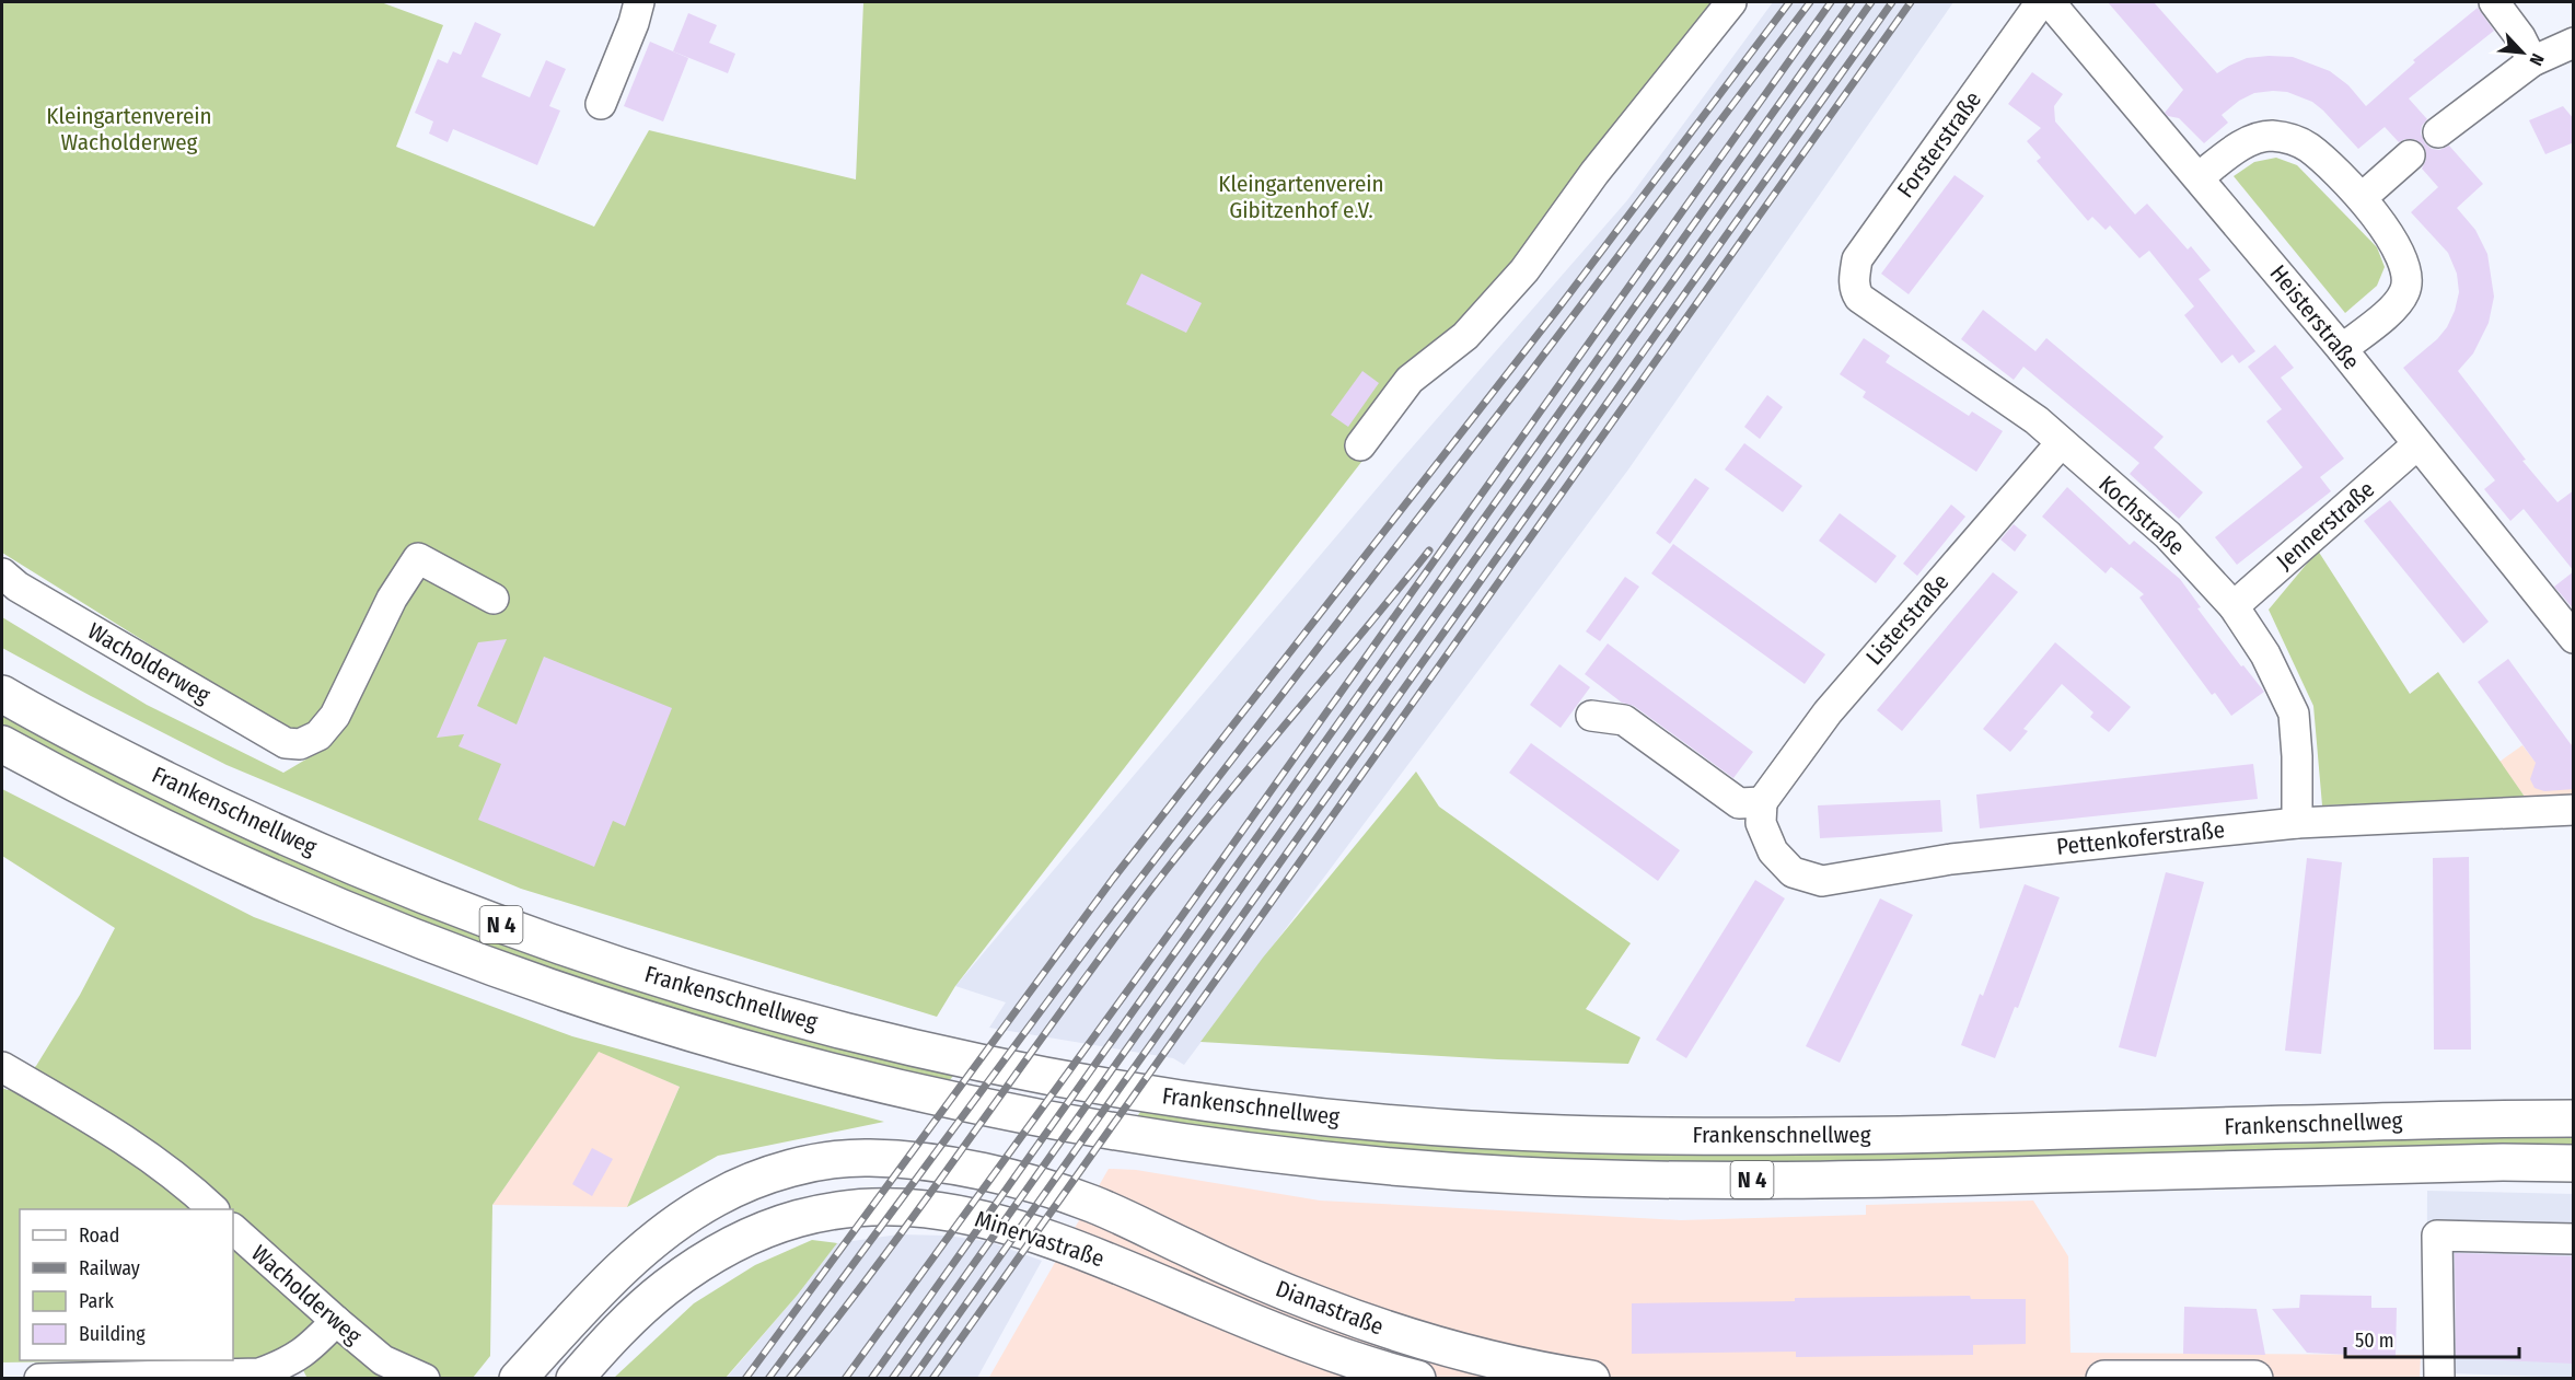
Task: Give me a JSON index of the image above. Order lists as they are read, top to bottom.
{
  "streets": {
    "main road": [
      "Frankenschnellweg",
      "N 4",
      "Minervastraße",
      "Dianastraße"
    ],
    "street": [
      "Forsterstraße",
      "Heisterstraße",
      "Kochstraße",
      "Jennerstraße",
      "Listerstraße",
      "Wacholderweg",
      "Pettenkoferstraße"
    ]
  },
  "crossings": [
    ["Forsterstraße", "Kochstraße"],
    ["Heisterstraße", "Jennerstraße"],
    ["Kochstraße", "Jennerstraße"],
    ["Kochstraße", "Listerstraße"],
    ["Kochstraße", "Pettenkoferstraße"],
    ["Listerstraße", "Pettenkoferstraße"],
    ["Minervastraße", "Dianastraße"]
  ],
  "parks": ["Kleingartenverein Wacholderweg", "Kleingartenverein Gibitzenhof e.V."],
  "legend": [
    "Road",
    "Railway",
    "Park",
    "Building"
  ],
  "scale_bar": "50 m",
  "north": "bottom right"
}
